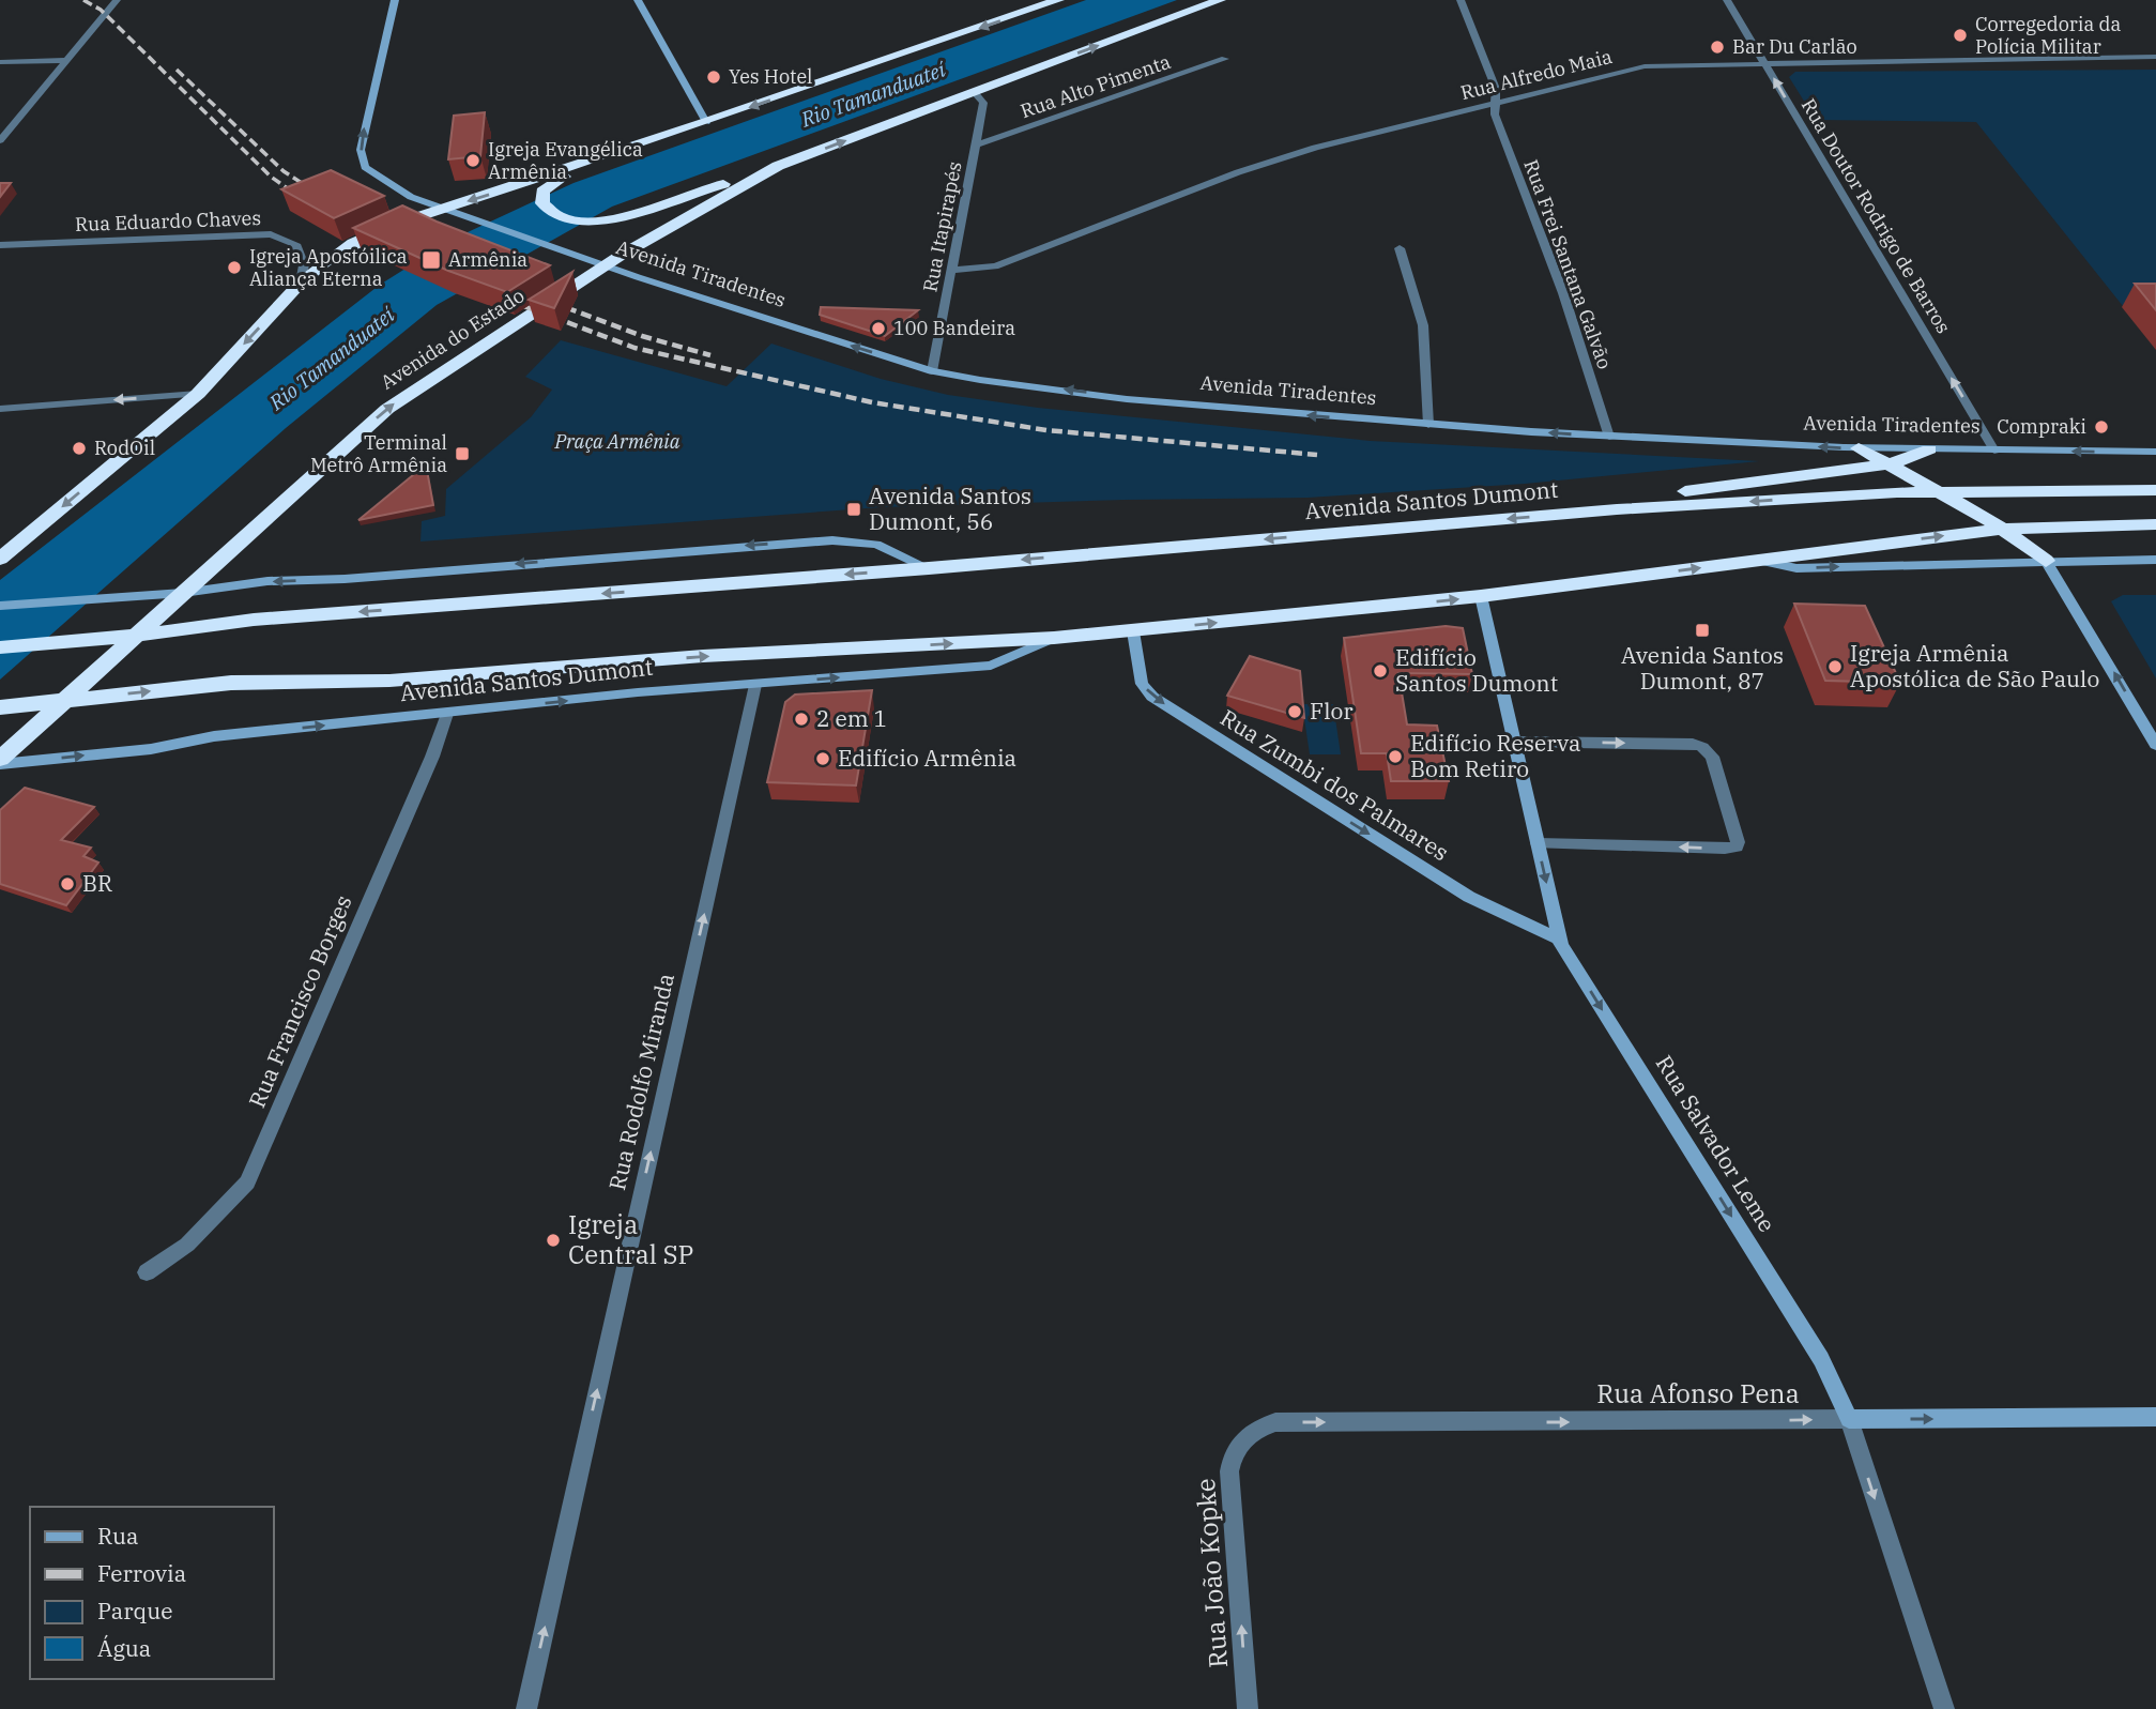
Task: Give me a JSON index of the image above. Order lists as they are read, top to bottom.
{
  "streets": {
    "highway": ["Avenida do Estado", "Avenida Santos Dumont"],
    "main road": [
      "Avenida Tiradentes",
      "Rua Zumbi dos Palmares",
      "Rua Salvador Leme",
      "Rua Afonso Pena"
    ],
    "street": [
      "Rua Alfredo Maia",
      "Rua Alto Pimenta",
      "Rua Doutor Rodrigo de Barros",
      "Rua Eduardo Chaves",
      "Rua Itapirapés",
      "Rua Frei Santana Galvão",
      "Rua Francisco Borges",
      "Rua Rodolfo Miranda",
      "Rua João Kopke"
    ]
  },
  "crossings": [
    ["Rua Alfredo Maia", "Rua Doutor Rodrigo de Barros"],
    ["Rua Alfredo Maia", "Rua Itapirapés"],
    ["Rua Alfredo Maia", "Rua Frei Santana Galvão"],
    ["Rua Alto Pimenta", "Rua Itapirapés"],
    ["Rua Doutor Rodrigo de Barros", "Avenida Tiradentes"],
    ["Rua Itapirapés", "Avenida Tiradentes"],
    ["Rua Itapirapés", "Avenida do Estado"],
    ["Rua Frei Santana Galvão", "Avenida Tiradentes"],
    ["Avenida Tiradentes", "Avenida do Estado"],
    ["Avenida do Estado", "Avenida Santos Dumont"],
    ["Avenida Santos Dumont", "Rua Zumbi dos Palmares"],
    ["Avenida Santos Dumont", "Rua Francisco Borges"],
    ["Avenida Santos Dumont", "Rua Rodolfo Miranda"],
    ["Avenida Santos Dumont", "Rua Salvador Leme"],
    ["Rua Zumbi dos Palmares", "Rua Salvador Leme"],
    ["Rua Salvador Leme", "Rua Afonso Pena"],
    ["Rua Afonso Pena", "Rua João Kopke"]
  ],
  "one_way": [
    "Rua Doutor Rodrigo de Barros",
    "Avenida Tiradentes",
    "Rua Zumbi dos Palmares",
    "Rua Rodolfo Miranda",
    "Rua Salvador Leme",
    "Rua Afonso Pena",
    "Rua João Kopke"
  ],
  "water": ["Rio Tamanduateí"],
  "parks": ["Praça Armênia"],
  "places": {
    "other": [
      "Corregedoria da Polícia Militar",
      "Bar Du Carlão",
      "Yes Hotel",
      "Igreja Evangélica Armênia",
      "Igreja Apostóilica Aliança Eterna",
      "100 Bandeira",
      "Compraki",
      "RodOil",
      "Igreja Armênia Apostólica de São Paulo",
      "Edifício Santos Dumont",
      "Flor",
      "2 em 1",
      "Edifício Reserva Bom Retiro",
      "Edifício Armênia",
      "BR",
      "Igreja Central SP"
    ],
    "transit": [
      "Armênia",
      "Terminal Metrô Armênia",
      "Avenida Santos Dumont, 56",
      "Avenida Santos Dumont, 87"
    ]
  },
  "legend": [
    "Rua",
    "Ferrovia",
    "Parque",
    "Água"
  ]
}
